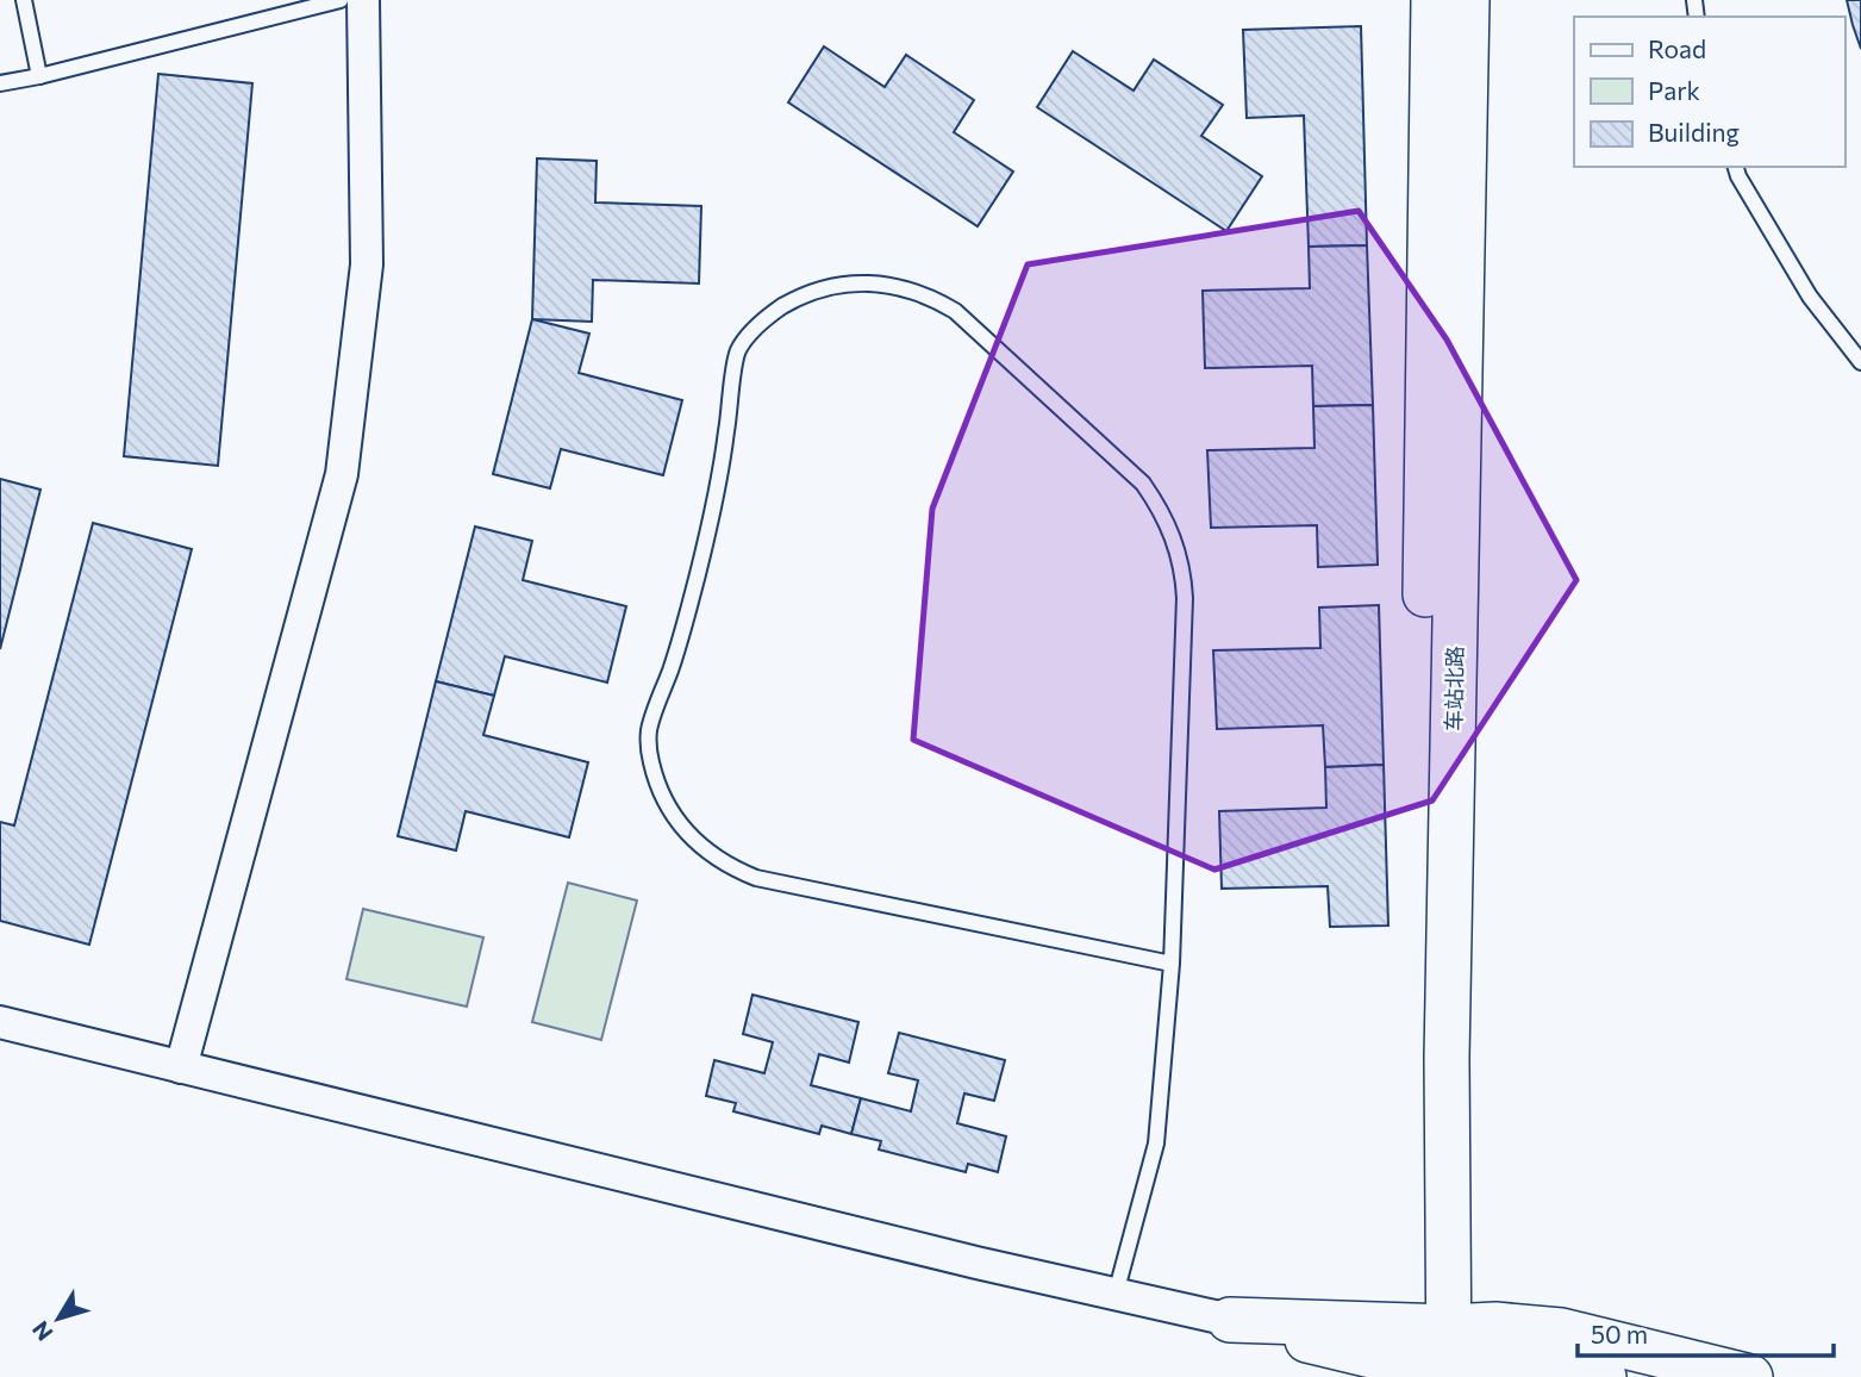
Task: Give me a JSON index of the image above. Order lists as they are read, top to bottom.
{
  "streets": {
    "street": ["车站北路"]
  },
  "legend": ["Road", "Park", "Building"],
  "scale_bar": "50 m",
  "north": "bottom left"
}
